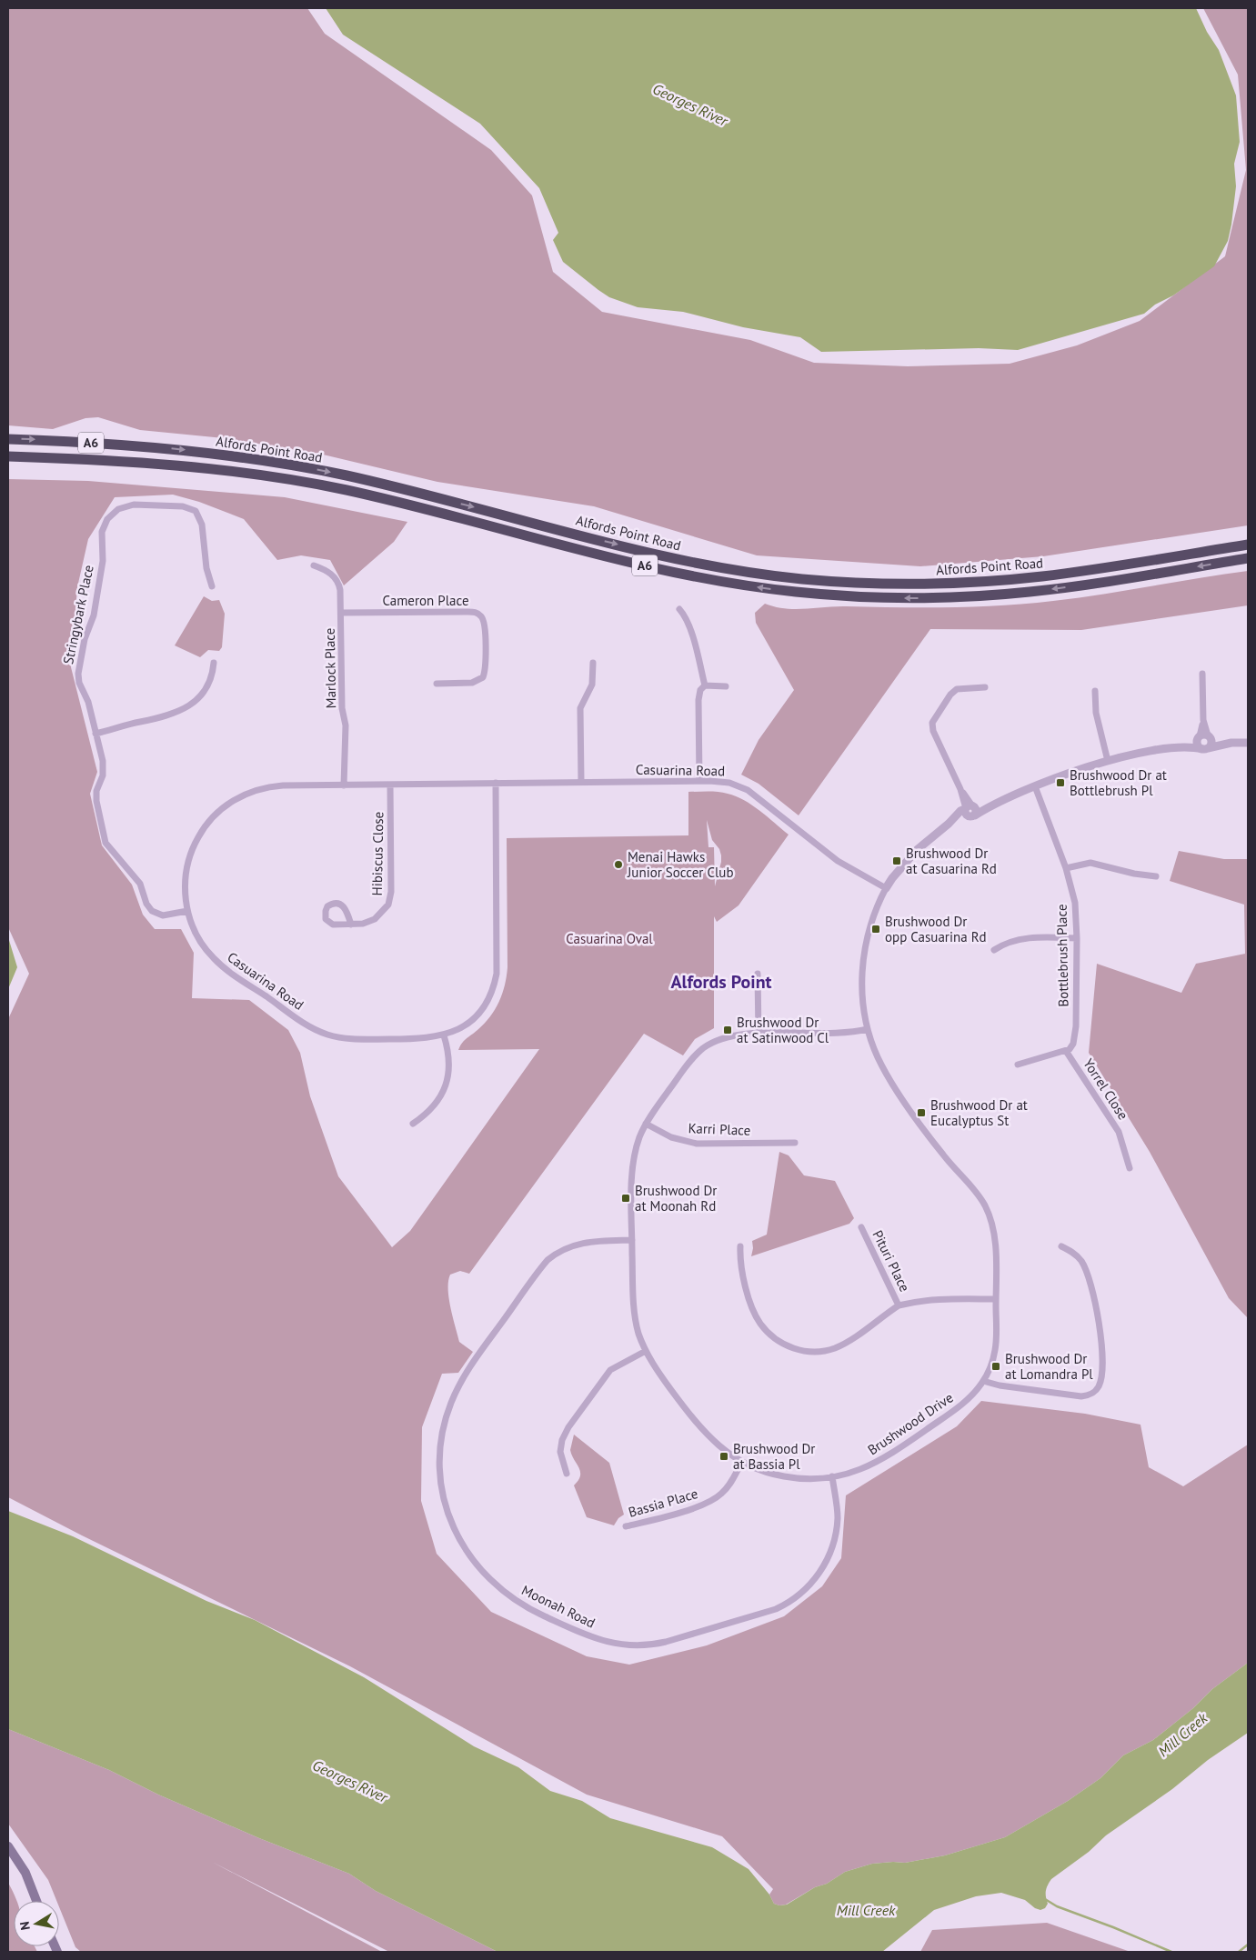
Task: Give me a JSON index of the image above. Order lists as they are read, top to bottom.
{
  "streets": {
    "highway": ["A6", "Alfords Point Road"],
    "street": [
      "Cameron Place",
      "Stringybark Place",
      "Marlock Place",
      "Casuarina Road",
      "Hibiscus Close",
      "Bottlebrush Place",
      "Yorrel Close",
      "Karri Place",
      "Pituri Place",
      "Brushwood Drive",
      "Bassia Place",
      "Moonah Road"
    ]
  },
  "crossings": [
    ["Cameron Place", "Marlock Place"],
    ["Stringybark Place", "Casuarina Road"],
    ["Marlock Place", "Casuarina Road"],
    ["Casuarina Road", "Hibiscus Close"],
    ["Casuarina Road", "Brushwood Drive"],
    ["Bottlebrush Place", "Yorrel Close"],
    ["Bottlebrush Place", "Brushwood Drive"],
    ["Karri Place", "Brushwood Drive"],
    ["Brushwood Drive", "Bassia Place"],
    ["Brushwood Drive", "Moonah Road"]
  ],
  "districts": ["Alfords Point"],
  "water": ["Georges River", "Mill Creek"],
  "parks": ["Casuarina Oval"],
  "places": {
    "transit": [
      "Brushwood Dr at Bottlebrush Pl",
      "Brushwood Dr at Casuarina Rd",
      "Brushwood Dr opp Casuarina Rd",
      "Brushwood Dr at Satinwood Cl",
      "Brushwood Dr at Eucalyptus St",
      "Brushwood Dr at Moonah Rd",
      "Brushwood Dr at Lomandra Pl",
      "Brushwood Dr at Bassia Pl"
    ],
    "other": ["Menai Hawks Junior Soccer Club"]
  },
  "north": "left"
}
